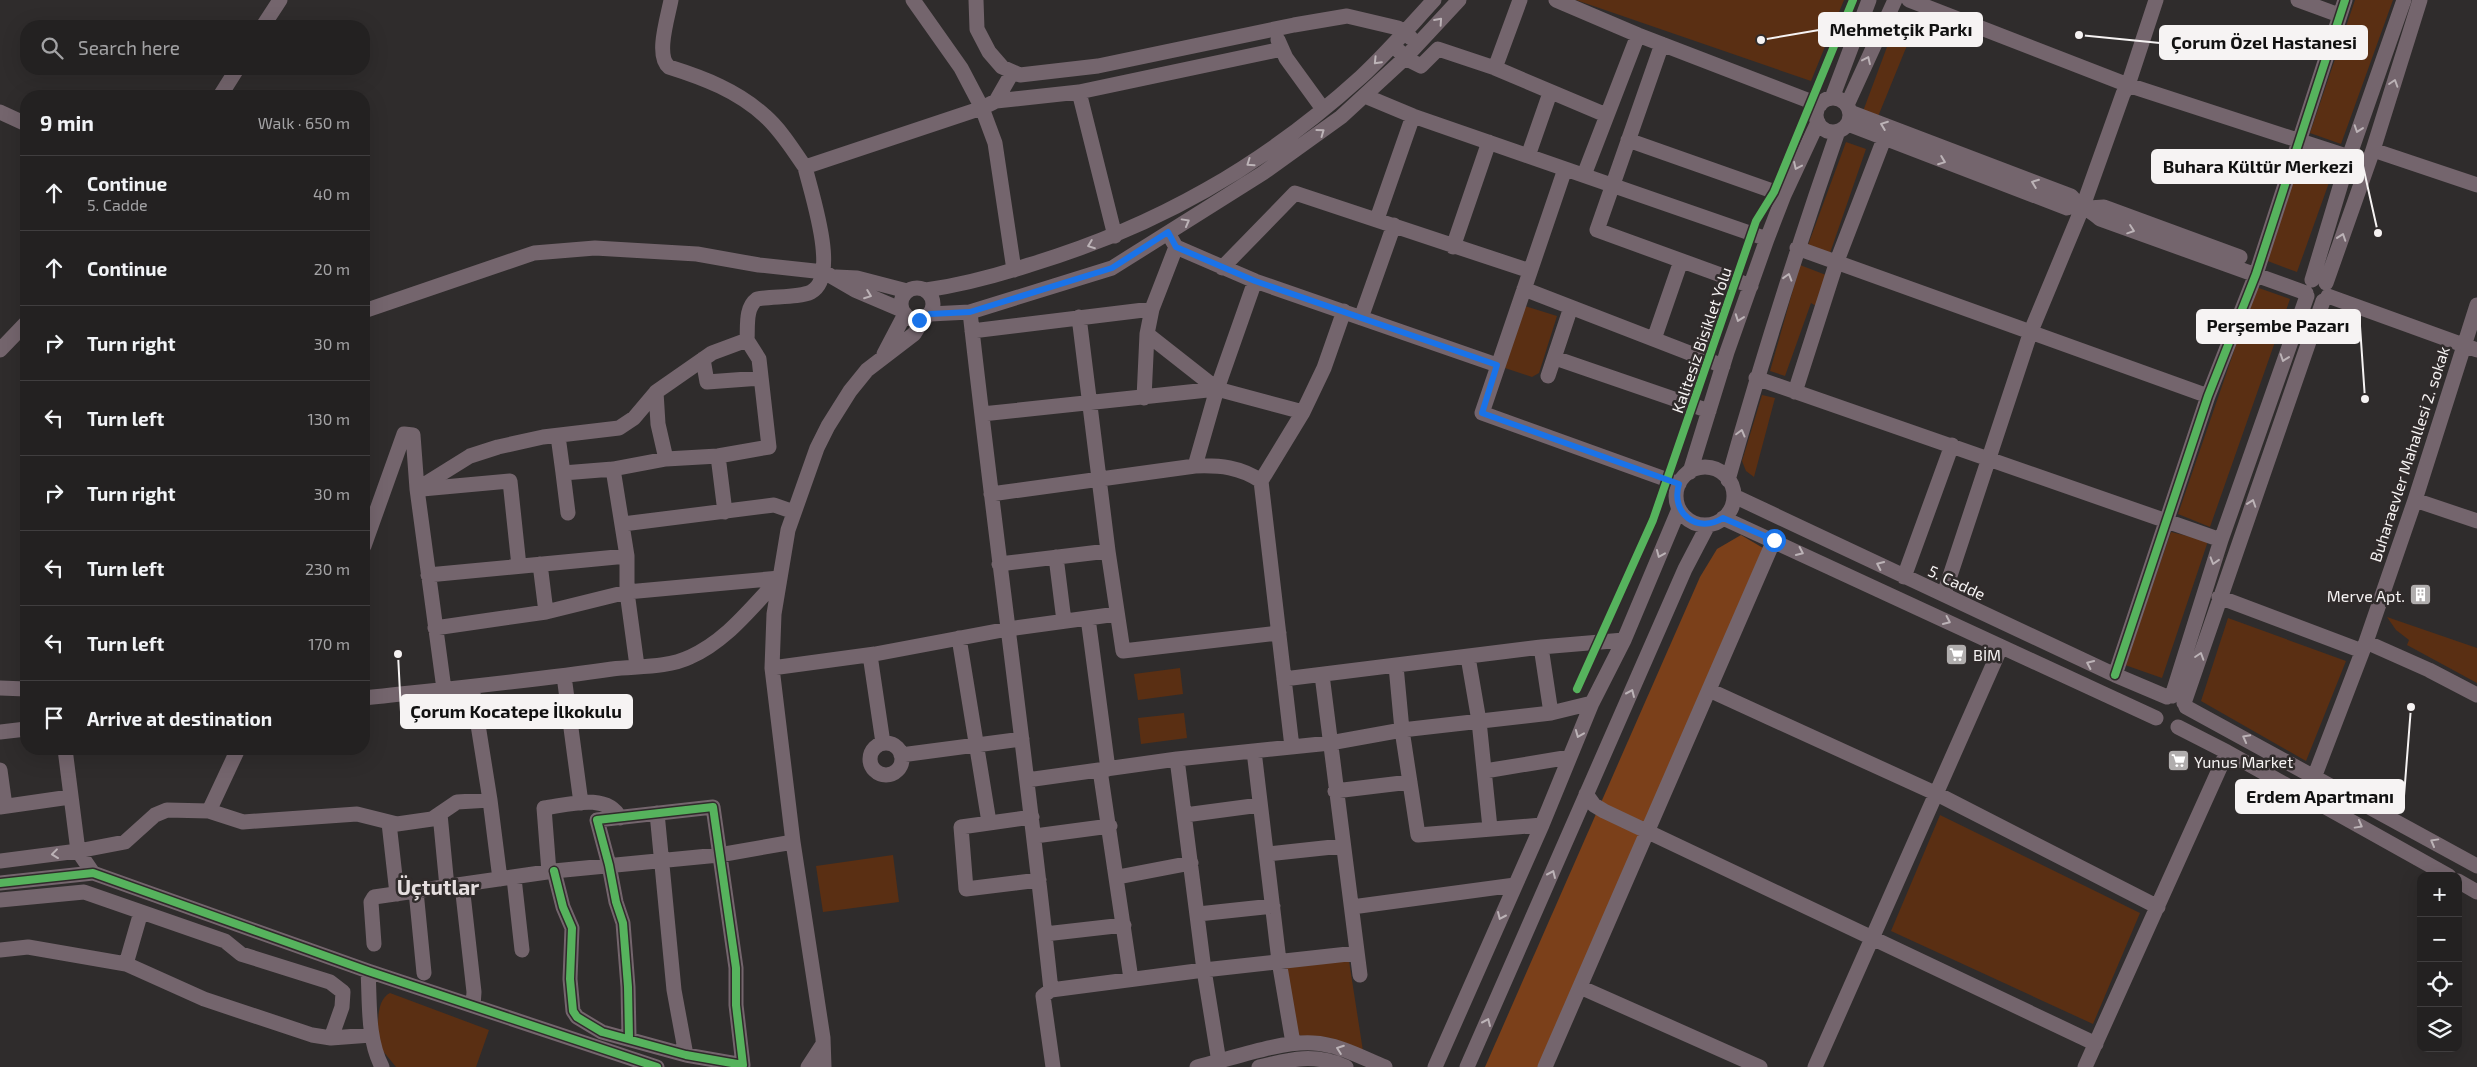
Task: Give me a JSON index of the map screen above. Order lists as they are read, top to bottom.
{
  "streets": {
    "street": ["Buharaevler Mahallesi 2. sokak", "5. Cadde"],
    "cycle path": ["Kalitesiz Bisiklet Yolu"]
  },
  "crossings": [
    ["Buharaevler Mahallesi 2. sokak", "5. Cadde"]
  ],
  "districts": ["Üçtutlar"],
  "places": {
    "other": [
      "Çorum Özel Hastanesi",
      "Mehmetçik Parkı",
      "Buhara Kültür Merkezi",
      "Perşembe Pazarı",
      "Çorum Kocatepe İlkokulu",
      "Erdem Apartmanı"
    ],
    "building": ["Merve Apt."],
    "supermarket": ["BİM", "Yunus Market"]
  },
  "page": {
    "search": "Search here",
    "heading": ["9 min", "Walk · 650 m"],
    "list": [
      ["Continue", "5. Cadde", "40 m"],
      ["Continue", "20 m"],
      ["Turn right", "30 m"],
      ["Turn left", "130 m"],
      ["Turn right", "30 m"],
      ["Turn left", "230 m"],
      ["Turn left", "170 m"],
      "Arrive at destination"
    ],
    "map_buttons": ["+", "−"]
  }
}
